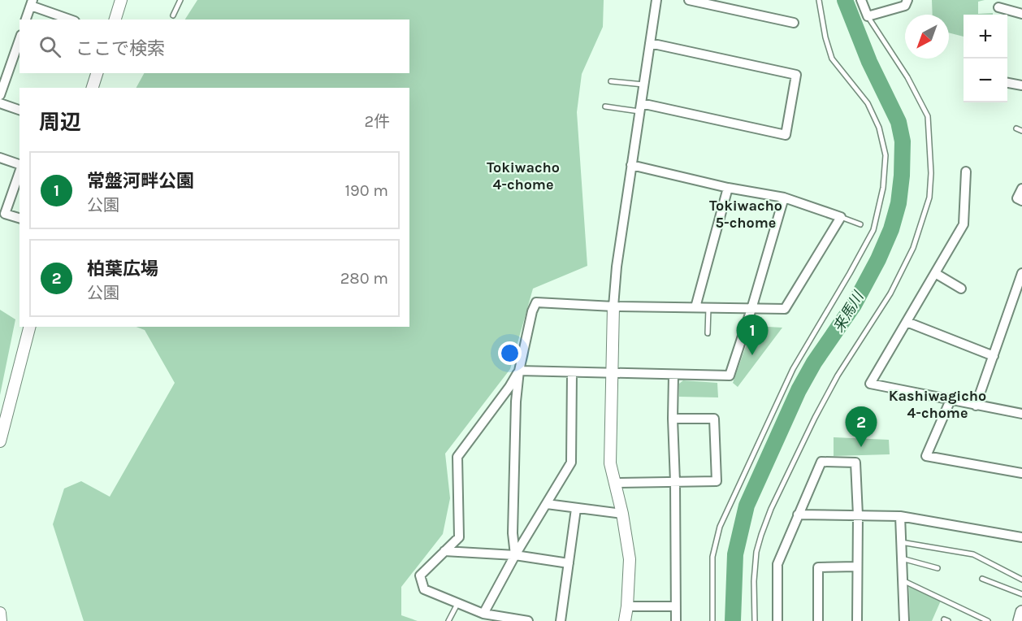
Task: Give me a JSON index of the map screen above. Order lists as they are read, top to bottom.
{
  "districts": ["Tokiwacho 4-chome", "Tokiwacho 5-chome", "Kashiwagicho 4-chome"],
  "water": ["来馬川"],
  "north": "bottom left",
  "page": {
    "map_buttons": ["+", "−"],
    "search": "ここで検索",
    "heading": ["周辺", "2件"],
    "list": [
      {
        "mark": "1",
        "name": "常盤河畔公園",
        "note": "公園",
        "value": "190 m"
      },
      {
        "mark": "2",
        "name": "柏葉広場",
        "note": "公園",
        "value": "280 m"
      }
    ],
    "pins": ["1", "2"]
  }
}
